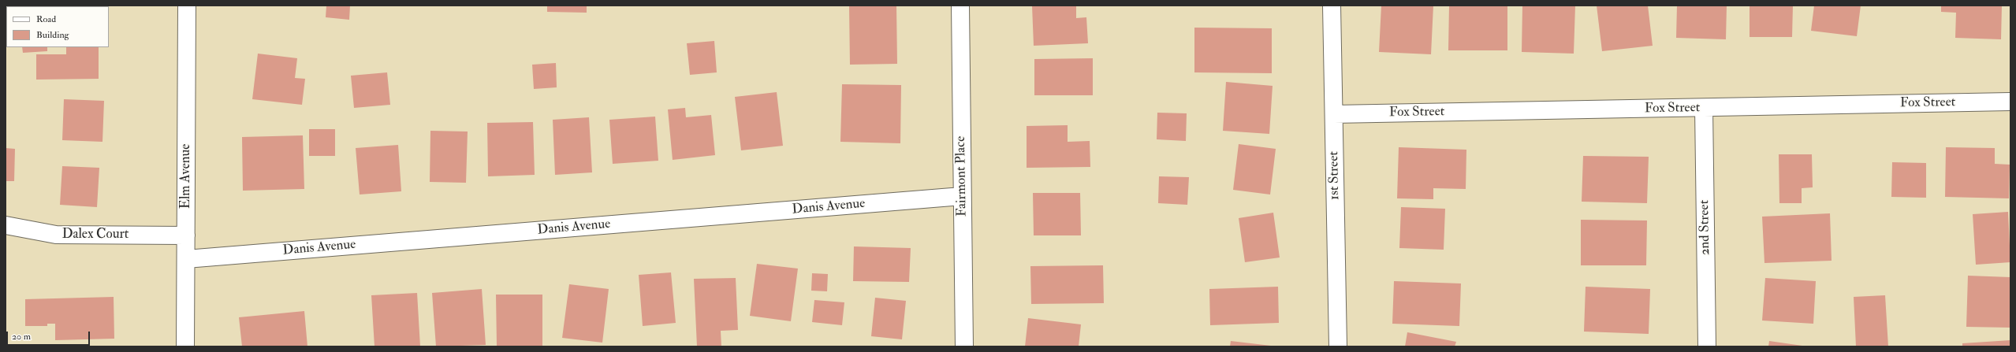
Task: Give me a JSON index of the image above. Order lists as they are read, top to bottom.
{
  "streets": {
    "street": [
      "Fox Street",
      "1st Street",
      "Elm Avenue",
      "Fairmont Place",
      "Danis Avenue",
      "2nd Street",
      "Dalex Court"
    ]
  },
  "crossings": [
    ["Fox Street", "1st Street"],
    ["Fox Street", "2nd Street"],
    ["Elm Avenue", "Danis Avenue"],
    ["Elm Avenue", "Dalex Court"],
    ["Fairmont Place", "Danis Avenue"]
  ],
  "legend": ["Road", "Building"],
  "scale_bar": "20 m"
}
